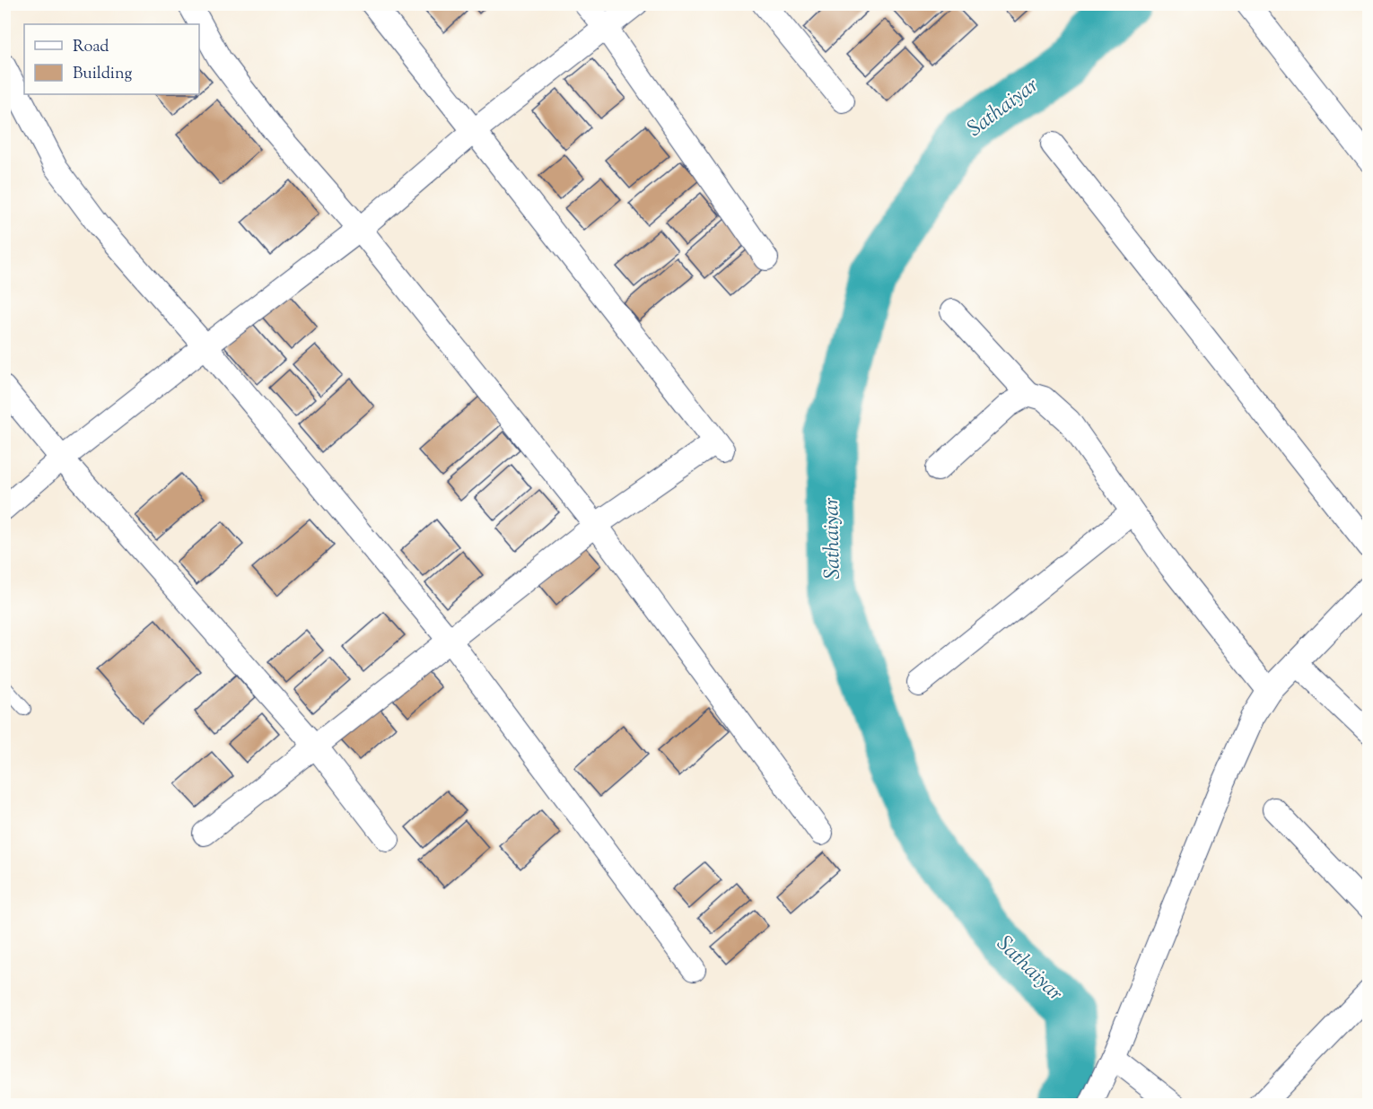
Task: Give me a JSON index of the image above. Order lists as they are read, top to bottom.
{
  "water": ["Sathaiyar"],
  "legend": ["Road", "Building"]
}
